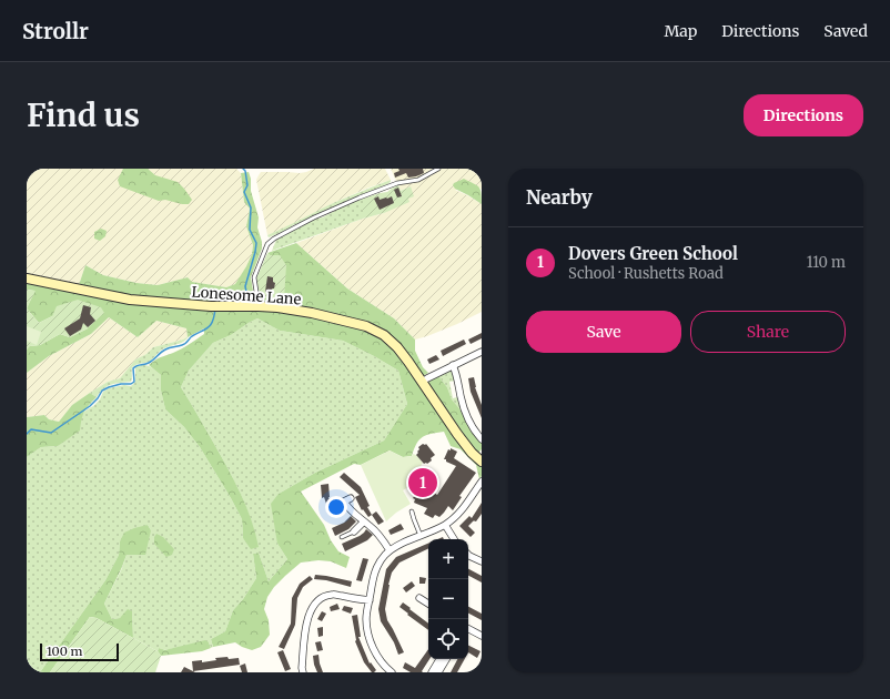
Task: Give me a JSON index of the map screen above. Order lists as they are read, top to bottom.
{
  "streets": {
    "street": ["Lonesome Lane"]
  },
  "scale_bar": "100 m",
  "page": {
    "header": "Strollr",
    "nav": ["Map", "Directions", "Saved"],
    "buttons": [
      "Directions",
      ["Save", "Share"]
    ],
    "title": "Find us",
    "heading": "Nearby",
    "list": [
      {
        "mark": "1",
        "name": "Dovers Green School",
        "note": "School · Rushetts Road",
        "value": "110 m"
      }
    ],
    "pins": "1",
    "map_buttons": ["+", "−"],
    "scale": "100 m"
  }
}
